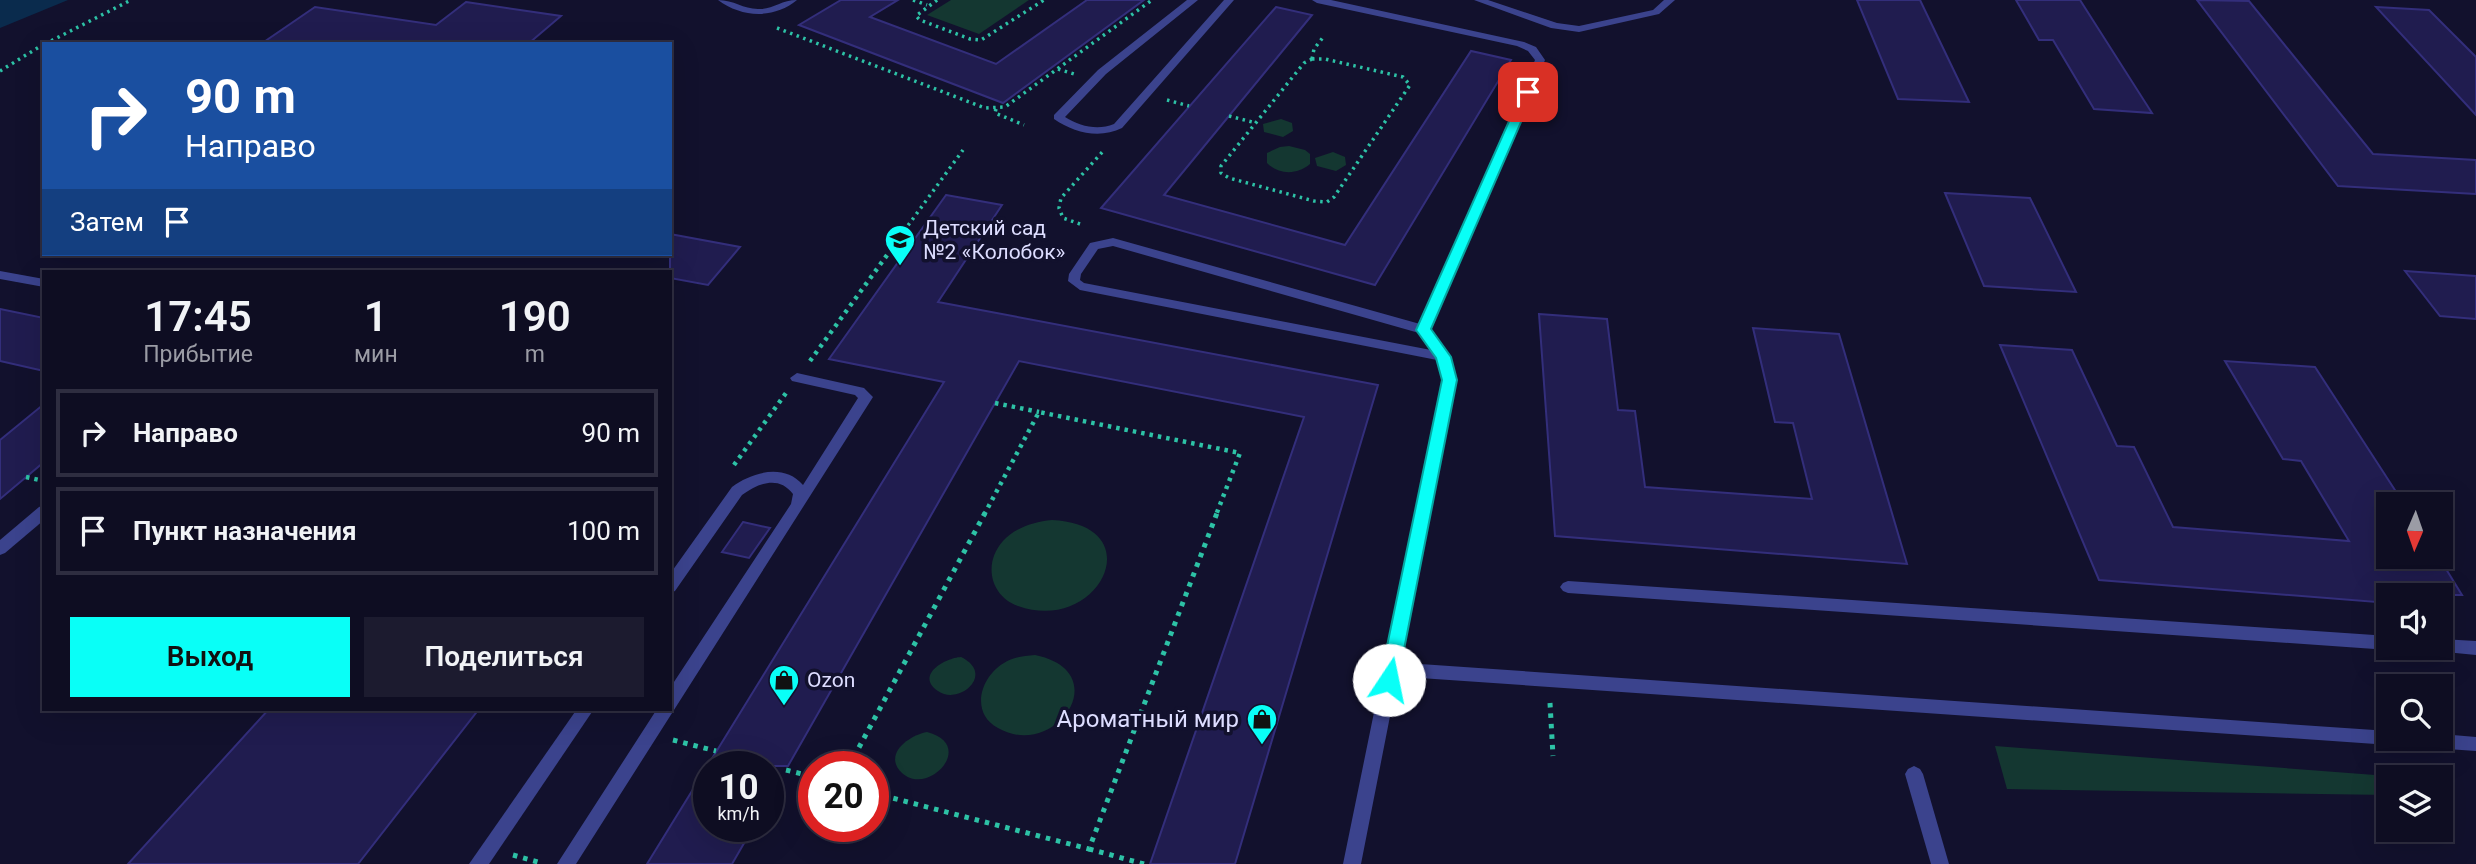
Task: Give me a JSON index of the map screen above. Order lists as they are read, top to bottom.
{
  "places": {
    "school or university": ["Детский сад №2 «Колобок»"],
    "shop": ["Ozon", "Ароматный мир"]
  },
  "north": "bottom",
  "page": {
    "turn": ["90 m", "Направо"],
    "then": "Затем",
    "eta": [
      "17:45",
      "Прибытие",
      "1",
      "мин",
      "190",
      "m"
    ],
    "list": [
      {
        "name": "Направо",
        "value": "90 m"
      },
      {
        "name": "Пункт назначения",
        "value": "100 m"
      }
    ],
    "buttons": ["Выход", "Поделиться"],
    "speed": "10 km/h",
    "limit": "20"
  }
}
